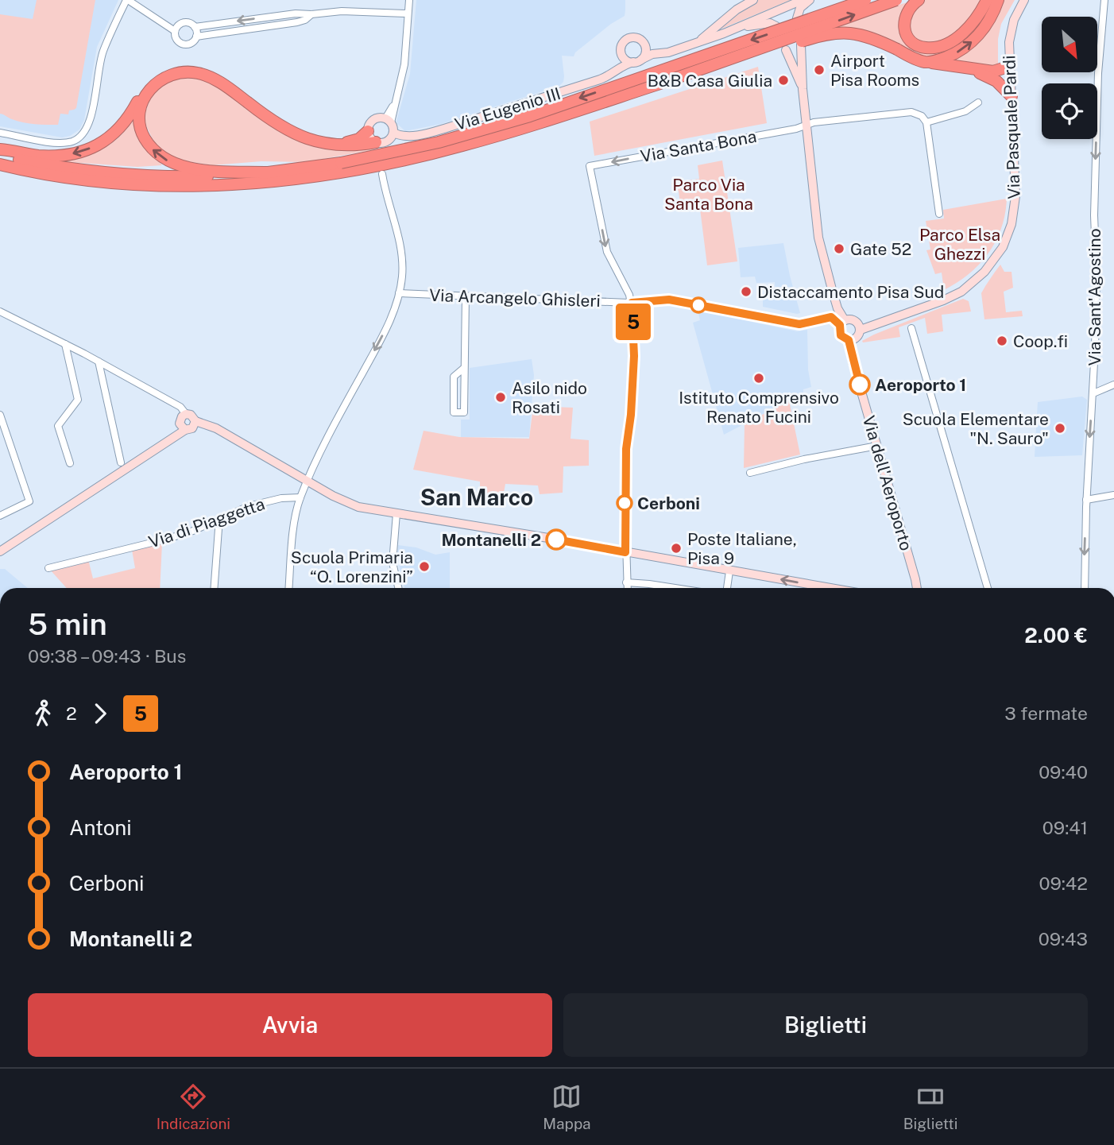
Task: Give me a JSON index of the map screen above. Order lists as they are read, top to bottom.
{
  "streets": {
    "street": [
      "Via Eugenio III",
      "Via Pasquale Pardi",
      "Via Santa Bona",
      "Via Sant'Agostino",
      "Via Arcangelo Ghisleri",
      "Via dell'Aeroporto",
      "Via di Piaggetta"
    ]
  },
  "crossings": [
    ["Via Pasquale Pardi", "Via Arcangelo Ghisleri"],
    ["Via Pasquale Pardi", "Via dell'Aeroporto"],
    ["Via Santa Bona", "Via Arcangelo Ghisleri"],
    ["Via Arcangelo Ghisleri", "Via dell'Aeroporto"]
  ],
  "one_way": ["Via Sant'Agostino"],
  "districts": ["San Marco"],
  "parks": ["Parco Via Santa Bona", "Parco Elsa Ghezzi"],
  "places": [
    "Airport Pisa Rooms",
    "B&B Casa Giulia",
    "Gate 52",
    "Distaccamento Pisa Sud",
    "Coop.fi",
    "Istituto Comprensivo Renato Fucini",
    "Aeroporto 1",
    "Asilo nido Rosati",
    "Scuola Elementare \"N. Sauro\"",
    "Cerboni",
    "Montanelli 2",
    "Poste Italiane, Pisa 9",
    "Scuola Primaria “O. Lorenzini”"
  ],
  "lines": ["bus line 5"],
  "north": "bottom right",
  "page": {
    "on_map": "5",
    "heading": ["5 min", "09:38 – 09:43 · Bus", "2.00 €"],
    "legs": ["2", "5", "3 fermate"],
    "list": [
      {
        "name": "Aeroporto 1",
        "value": "09:40"
      },
      {
        "name": "Antoni",
        "value": "09:41"
      },
      {
        "name": "Cerboni",
        "value": "09:42"
      },
      {
        "name": "Montanelli 2",
        "value": "09:43"
      }
    ],
    "buttons": ["Avvia", "Biglietti"],
    "tabs": ["Indicazioni", "Mappa", "Biglietti"]
  }
}
